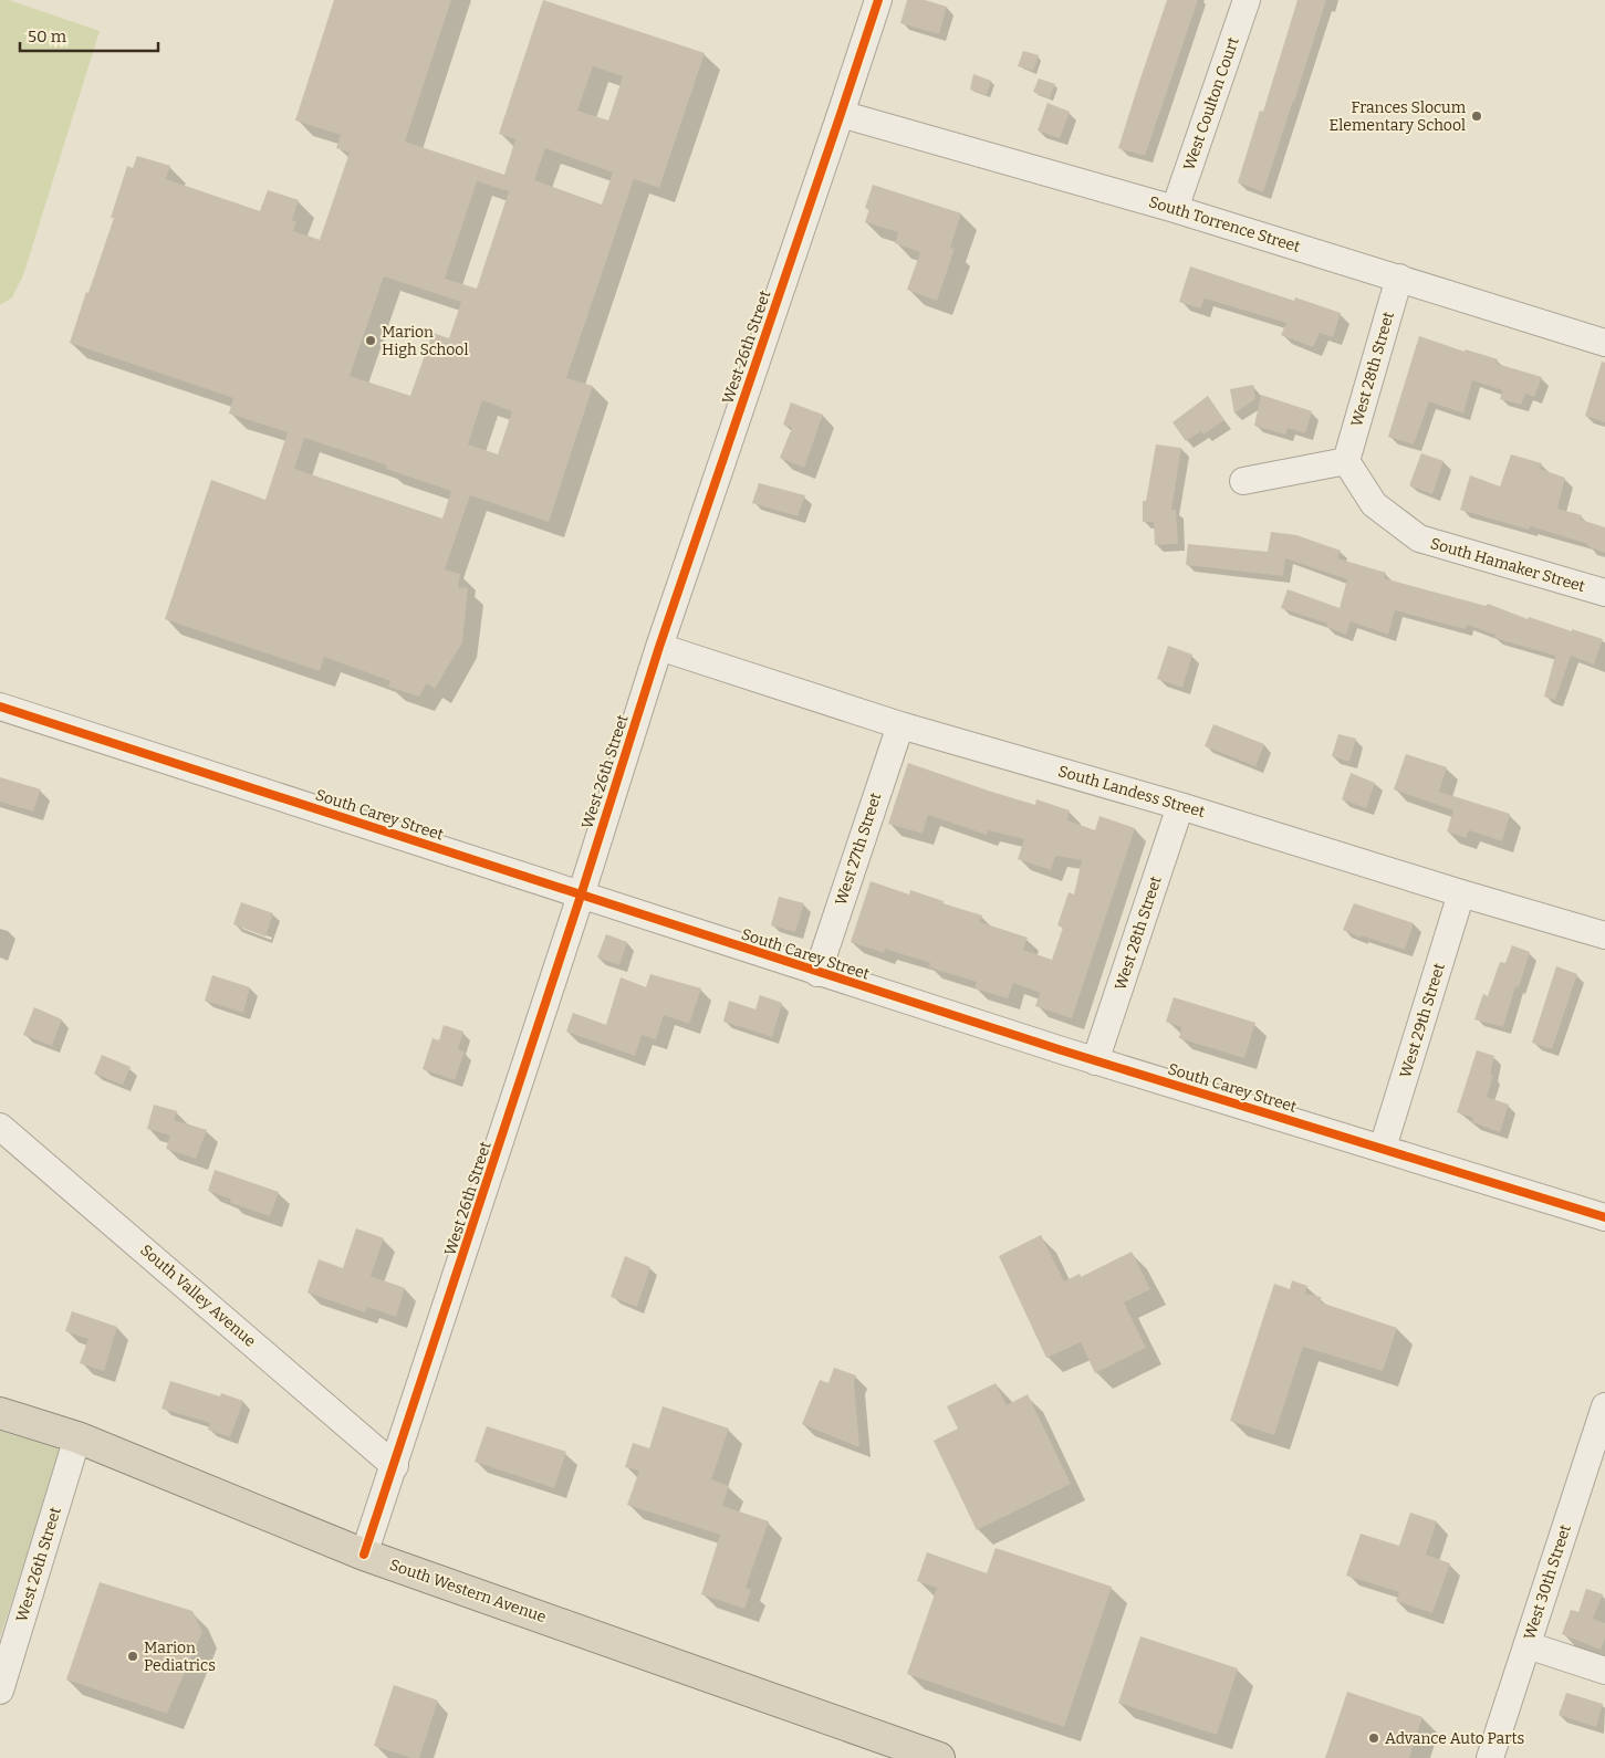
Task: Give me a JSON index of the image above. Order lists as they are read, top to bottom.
{
  "streets": {
    "highway": ["South Western Avenue"],
    "street": [
      "West Coulton Court",
      "South Torrence Street",
      "West 26th Street",
      "West 28th Street",
      "South Hamaker Street",
      "South Landess Street",
      "South Carey Street",
      "West 27th Street",
      "West 29th Street",
      "South Valley Avenue",
      "West 30th Street"
    ]
  },
  "crossings": [
    ["West Coulton Court", "South Torrence Street"],
    ["South Torrence Street", "West 26th Street"],
    ["South Torrence Street", "West 28th Street"],
    ["West 26th Street", "South Landess Street"],
    ["West 26th Street", "South Carey Street"],
    ["West 26th Street", "South Valley Avenue"],
    ["West 26th Street", "South Western Avenue"],
    ["West 28th Street", "South Hamaker Street"],
    ["West 28th Street", "South Landess Street"],
    ["West 28th Street", "South Carey Street"],
    ["South Landess Street", "West 27th Street"],
    ["South Landess Street", "West 29th Street"],
    ["South Carey Street", "West 27th Street"],
    ["South Carey Street", "West 29th Street"]
  ],
  "places": [
    "Frances Slocum Elementary School",
    "Marion High School",
    "Marion Pediatrics",
    "Advance Auto Parts"
  ],
  "scale_bar": "50 m"
}
